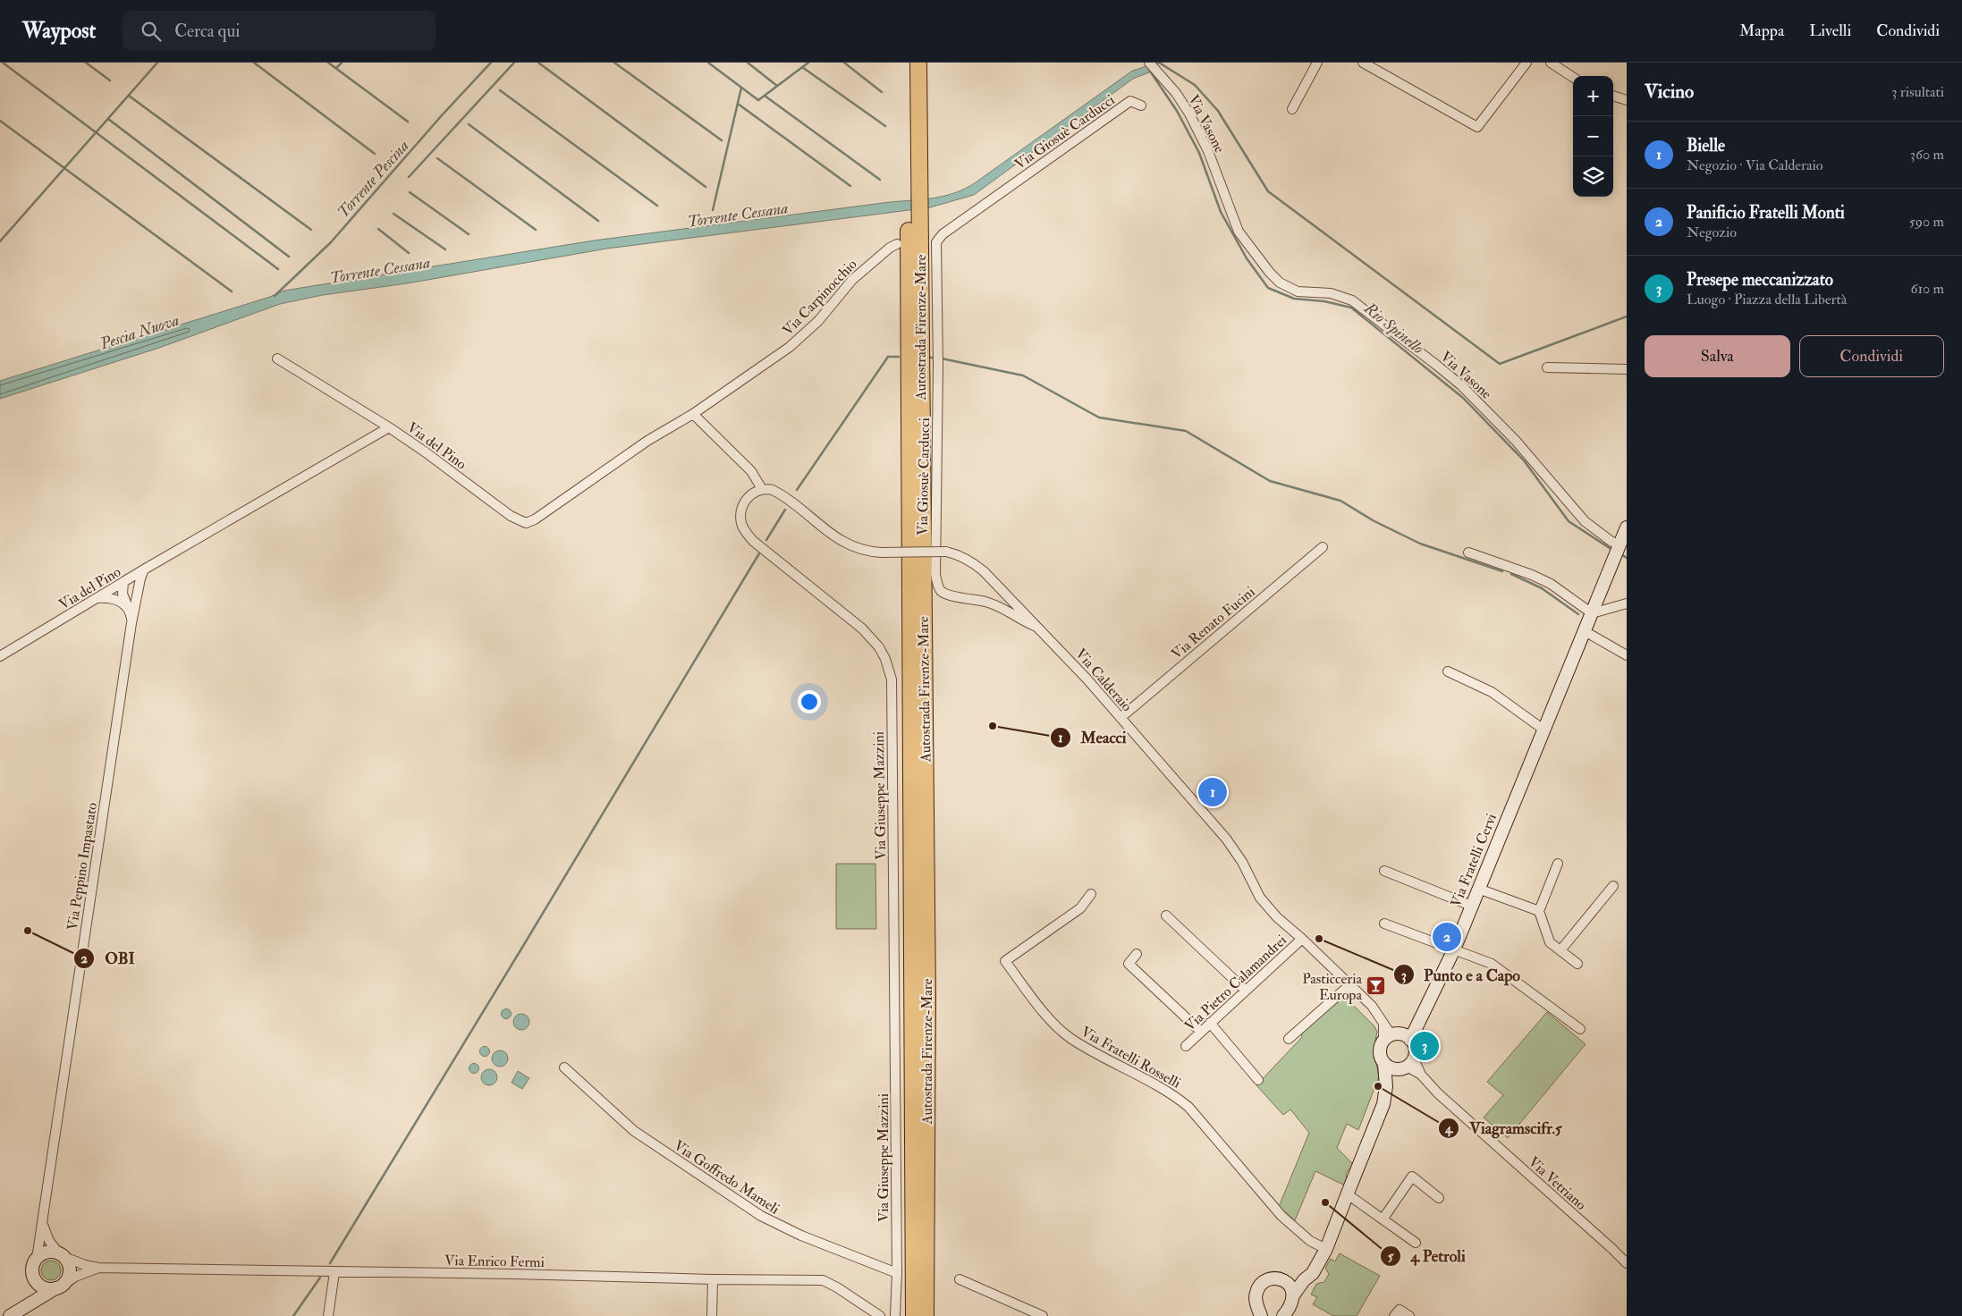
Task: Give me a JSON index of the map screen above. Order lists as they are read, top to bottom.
{
  "streets": {
    "highway": ["Autostrada Firenze-Mare"],
    "street": [
      "Via Vasone",
      "Via Giosuè Carducci",
      "Via Carpinocchio",
      "Via del Pino",
      "Via Renato Fucini",
      "Via Calderaio",
      "Via Giuseppe Mazzini",
      "Via Fratelli Cervi",
      "Via Peppino Impastato",
      "Via Pietro Calamandrei",
      "Via Fratelli Rosselli",
      "Via Goffredo Mameli",
      "Via Vetriano",
      "Via Enrico Fermi"
    ]
  },
  "crossings": [
    ["Via Vasone", "Via Fratelli Cervi"],
    ["Via Giosuè Carducci", "Via Calderaio"],
    ["Via Carpinocchio", "Via del Pino"],
    ["Via del Pino", "Via Peppino Impastato"],
    ["Via Renato Fucini", "Via Calderaio"],
    ["Via Calderaio", "Via Giuseppe Mazzini"],
    ["Via Calderaio", "Via Fratelli Cervi"],
    ["Via Calderaio", "Via Pietro Calamandrei"],
    ["Via Calderaio", "Via Vetriano"],
    ["Via Giuseppe Mazzini", "Via Goffredo Mameli"],
    ["Via Fratelli Cervi", "Via Vetriano"]
  ],
  "water": [
    "Torrente Pescina",
    "Torrente Cessana",
    "Rio Spinello",
    "Pescia Nuova"
  ],
  "places": {
    "other": [
      "Meacci",
      "OBI",
      "Punto e a Capo",
      "Viagramscifr.5",
      "4 Petroli"
    ],
    "bar": ["Pasticceria Europa"]
  },
  "page": {
    "header": "Waypost",
    "search": "Cerca qui",
    "nav": ["Mappa", "Livelli", "Condividi"],
    "heading": ["Vicino", "3 risultati"],
    "map_buttons": ["+", "−"],
    "list": [
      {
        "mark": "1",
        "name": "Bielle",
        "note": "Negozio · Via Calderaio",
        "value": "360 m"
      },
      {
        "mark": "2",
        "name": "Panificio Fratelli Monti",
        "note": "Negozio",
        "value": "590 m"
      },
      {
        "mark": "3",
        "name": "Presepe meccanizzato",
        "note": "Luogo · Piazza della Libertà",
        "value": "610 m"
      }
    ],
    "buttons": ["Salva", "Condividi"],
    "pins": ["1", "2", "3"]
  }
}
